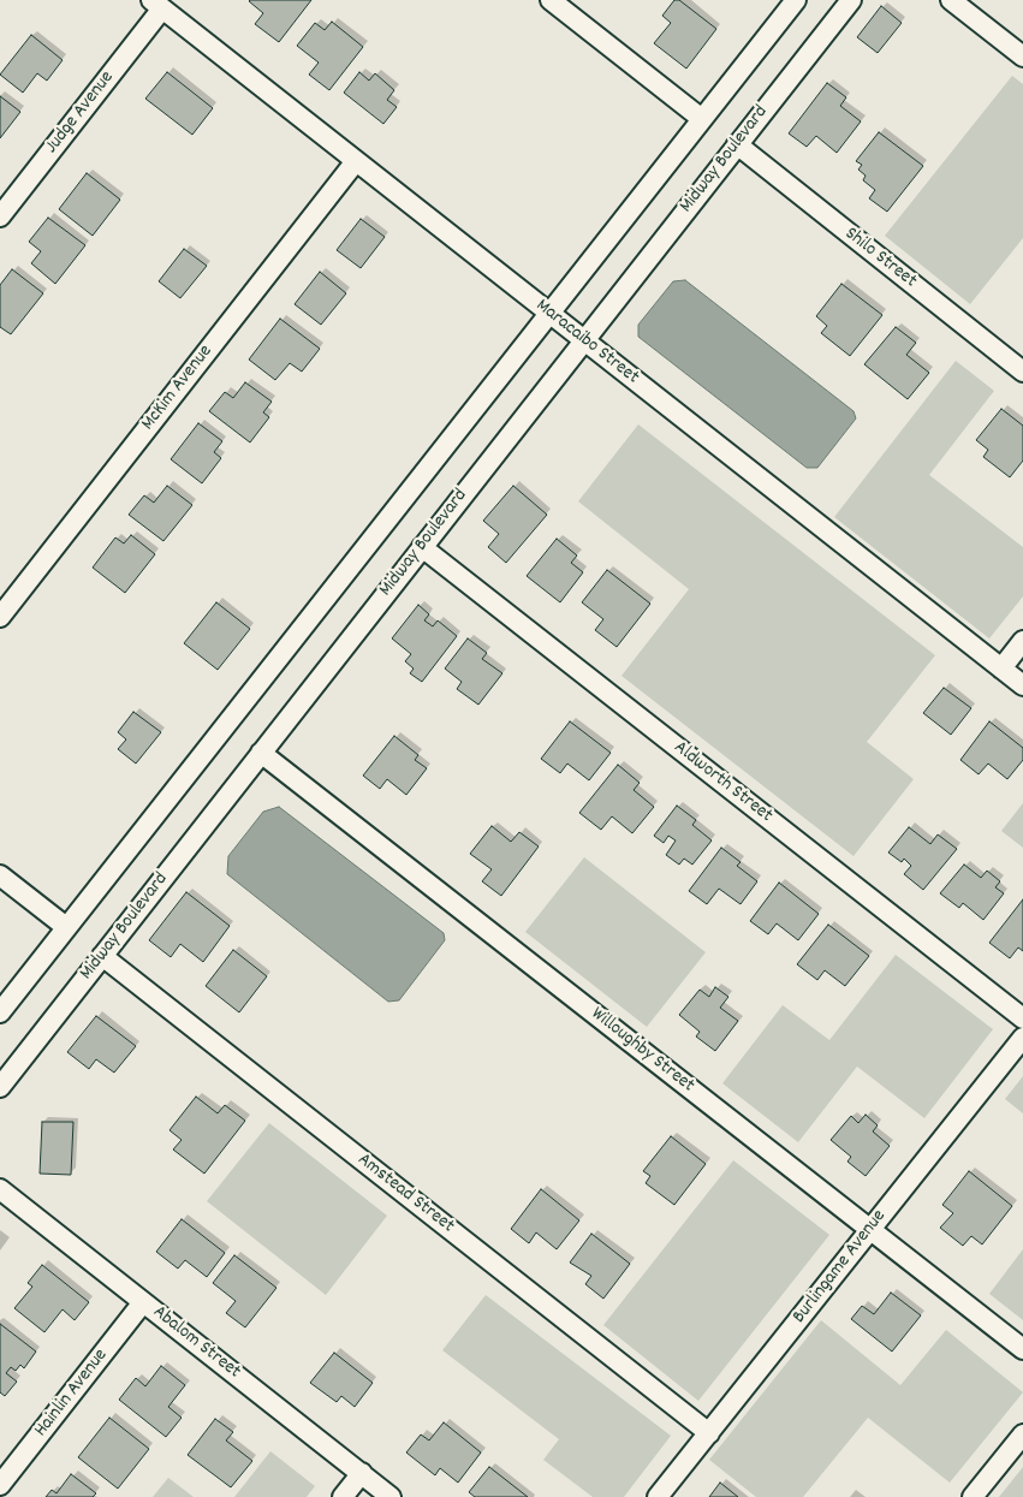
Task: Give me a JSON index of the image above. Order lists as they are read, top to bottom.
{
  "streets": {
    "street": [
      "Judge Avenue",
      "Midway Boulevard",
      "Shilo Street",
      "Maracaibo Street",
      "McKim Avenue",
      "Aldworth Street",
      "Willoughby Street",
      "Amstead Street",
      "Burlingame Avenue",
      "Abalom Street",
      "Hainlin Avenue"
    ]
  },
  "crossings": [
    ["Judge Avenue", "Maracaibo Street"],
    ["Midway Boulevard", "Shilo Street"],
    ["Midway Boulevard", "Maracaibo Street"],
    ["Midway Boulevard", "Aldworth Street"],
    ["Midway Boulevard", "Willoughby Street"],
    ["Midway Boulevard", "Amstead Street"],
    ["Maracaibo Street", "McKim Avenue"],
    ["Willoughby Street", "Burlingame Avenue"],
    ["Amstead Street", "Burlingame Avenue"],
    ["Abalom Street", "Hainlin Avenue"]
  ]
}
